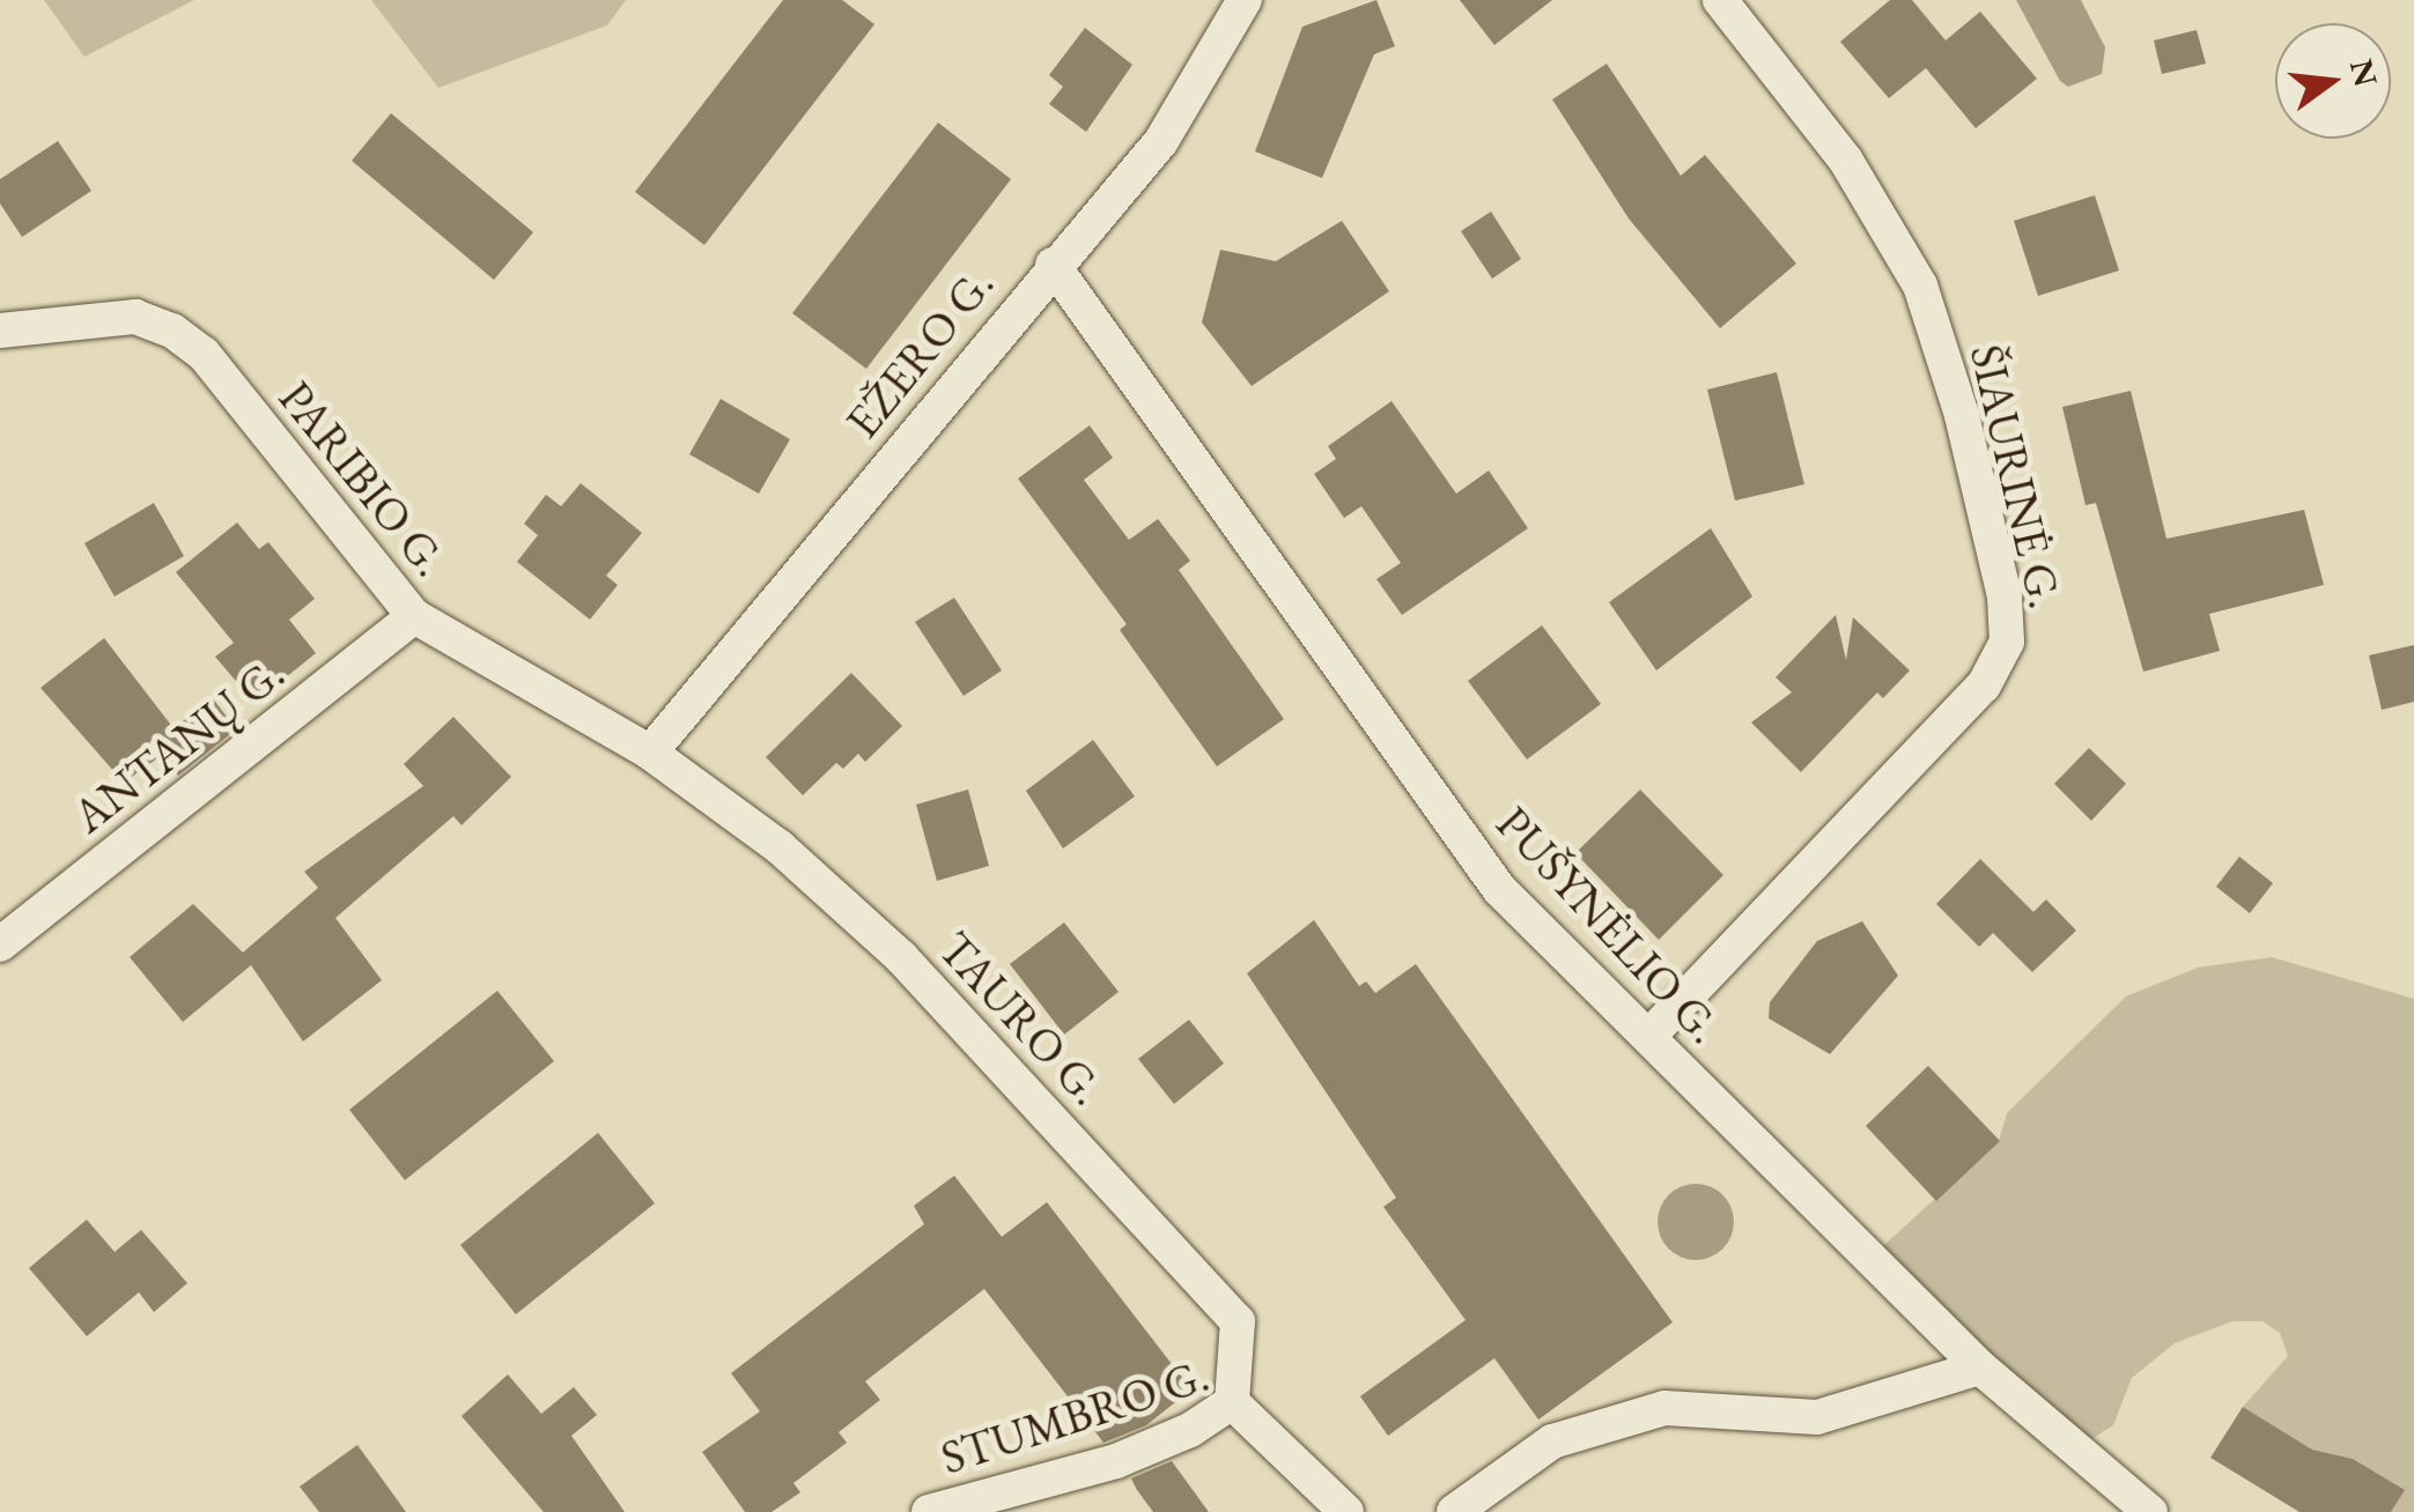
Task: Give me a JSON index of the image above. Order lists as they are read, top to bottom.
{
  "streets": {
    "street": [
      "EŽERO G.",
      "ŠIAURINĖ G.",
      "PARIBIO G.",
      "ANTANŲ G.",
      "PUŠYNĖLIO G.",
      "TAURO G.",
      "STUMBRO G."
    ]
  },
  "crossings": [
    ["EŽERO G.", "PARIBIO G."],
    ["EŽERO G.", "PUŠYNĖLIO G."],
    ["EŽERO G.", "TAURO G."],
    ["ŠIAURINĖ G.", "PUŠYNĖLIO G."],
    ["PARIBIO G.", "ANTANŲ G."],
    ["PARIBIO G.", "TAURO G."],
    ["TAURO G.", "STUMBRO G."]
  ],
  "north": "right"
}
